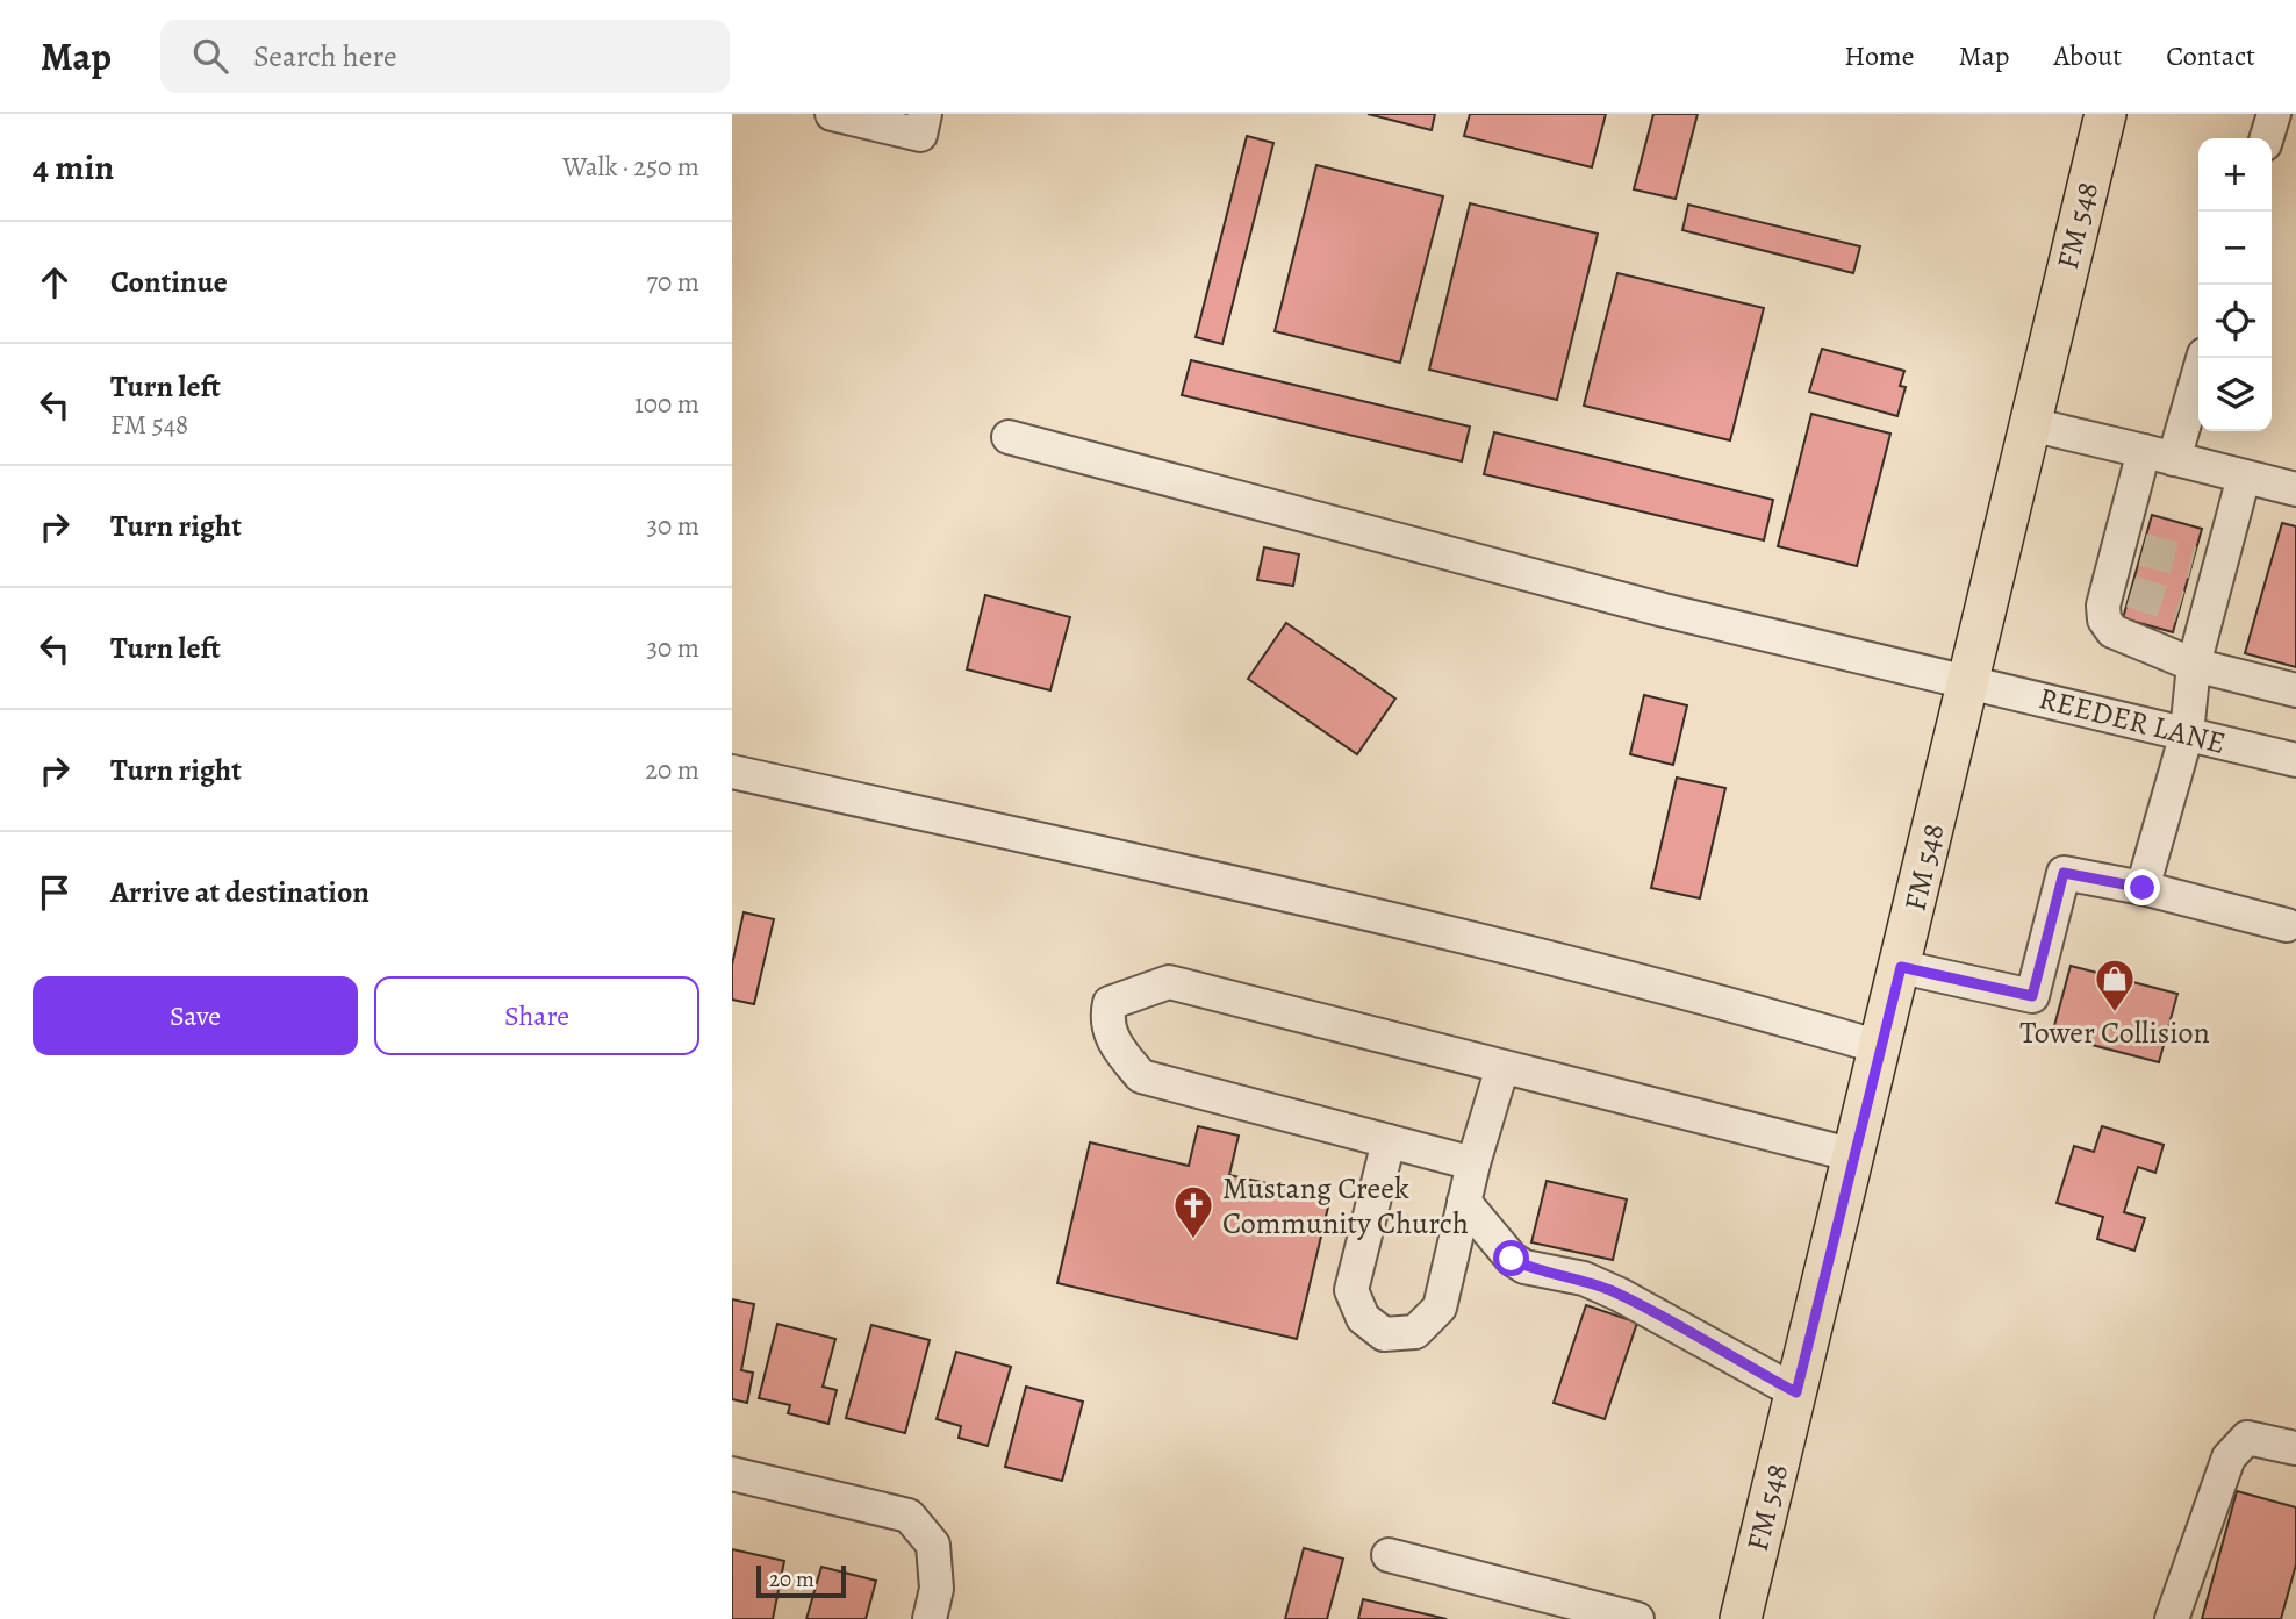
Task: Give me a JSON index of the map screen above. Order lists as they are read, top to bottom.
{
  "streets": {
    "main road": ["FM 548"],
    "street": ["REEDER LANE"]
  },
  "crossings": [
    ["FM 548", "REEDER LANE"]
  ],
  "places": {
    "shop": ["Tower Collision"],
    "church": ["Mustang Creek Community Church"]
  },
  "scale_bar": "20 m",
  "page": {
    "header": "Map",
    "search": "Search here",
    "nav": [
      "Home",
      "Map",
      "About",
      "Contact"
    ],
    "heading": ["4 min", "Walk · 250 m"],
    "map_buttons": ["+", "−"],
    "list": [
      ["Continue", "70 m"],
      ["Turn left", "FM 548", "100 m"],
      ["Turn right", "30 m"],
      ["Turn left", "30 m"],
      ["Turn right", "20 m"],
      "Arrive at destination"
    ],
    "buttons": ["Save", "Share"],
    "scale": "20 m"
  }
}
